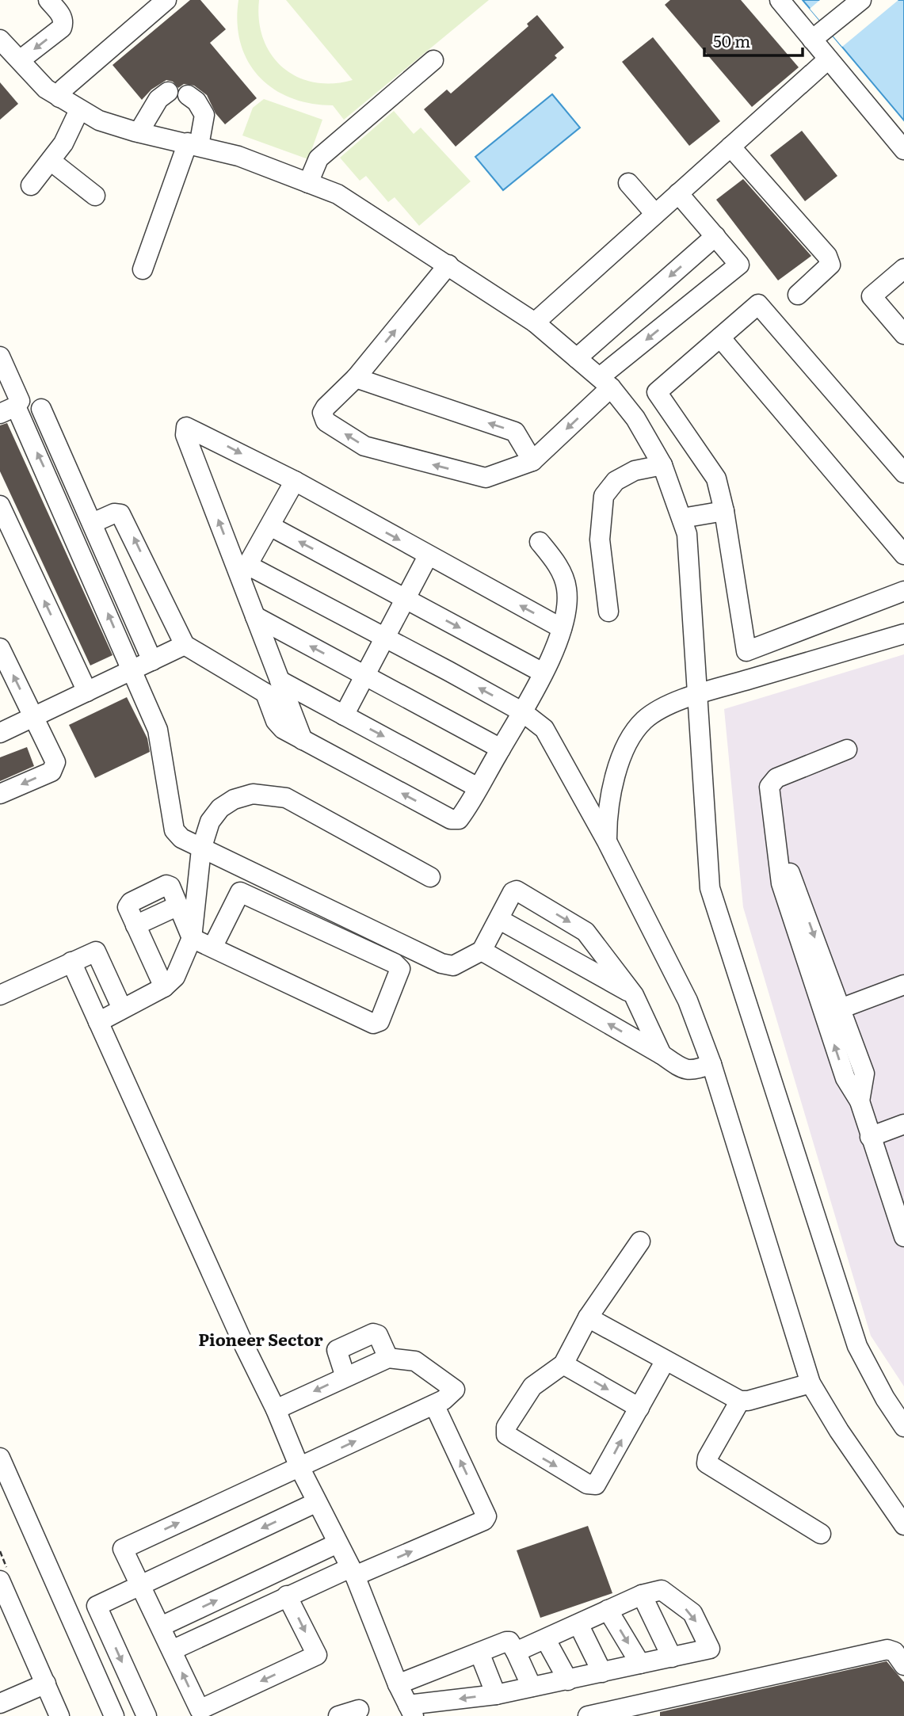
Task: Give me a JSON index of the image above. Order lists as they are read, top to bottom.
{
  "districts": ["Pioneer Sector"],
  "scale_bar": "50 m"
}
